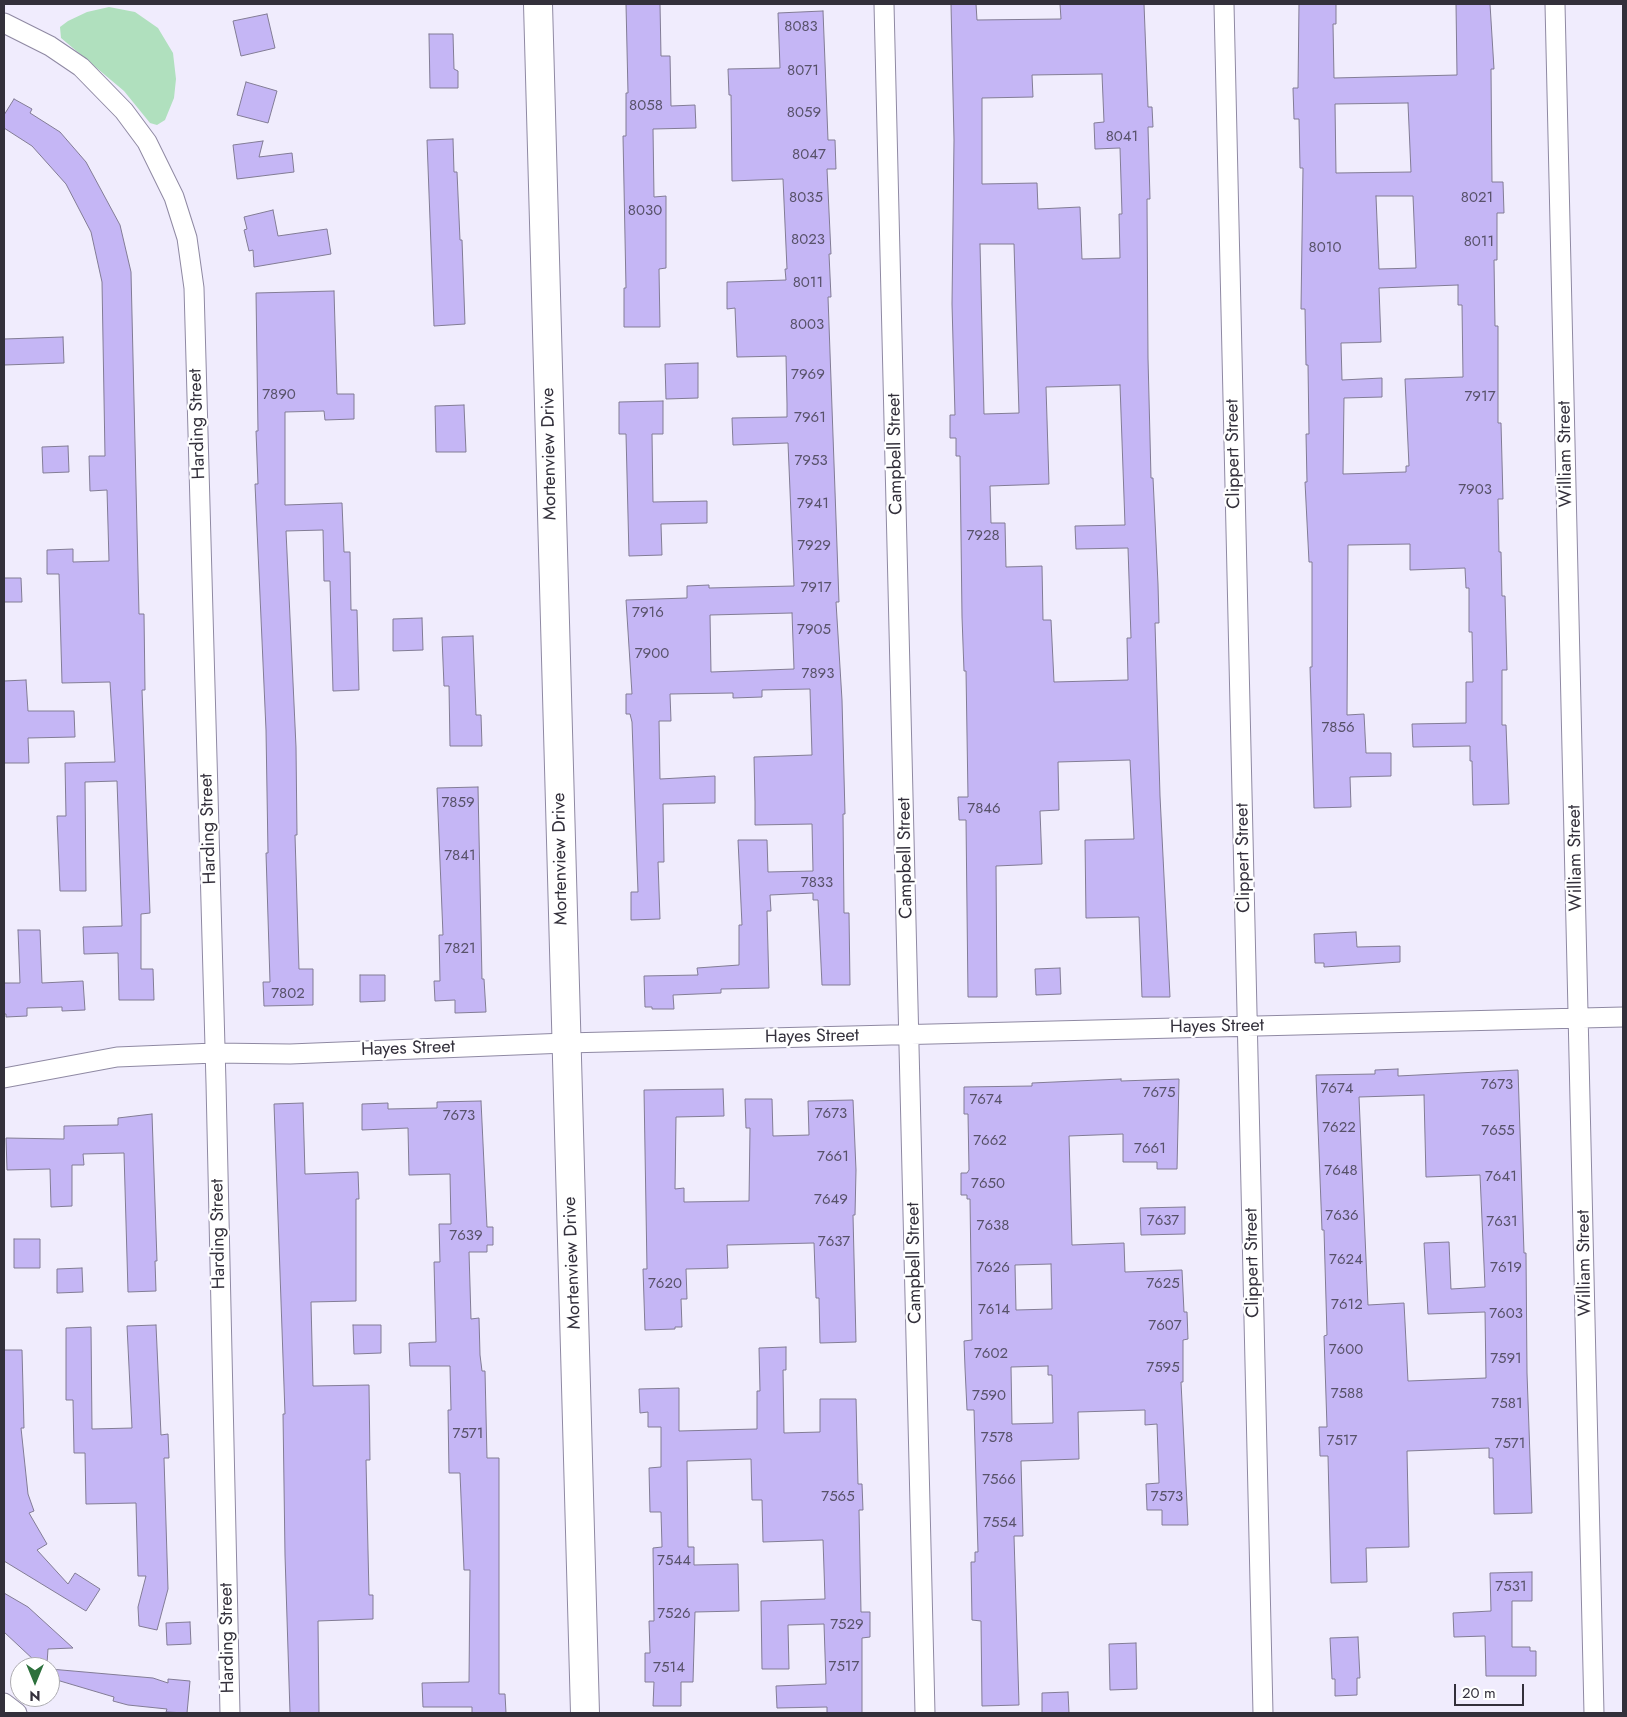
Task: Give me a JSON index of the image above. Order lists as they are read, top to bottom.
{
  "streets": {
    "street": [
      "Harding Street",
      "Mortenview Drive",
      "Campbell Street",
      "Clippert Street",
      "William Street",
      "Hayes Street"
    ]
  },
  "crossings": [
    ["Harding Street", "Hayes Street"],
    ["Mortenview Drive", "Hayes Street"],
    ["Campbell Street", "Hayes Street"],
    ["Clippert Street", "Hayes Street"],
    ["William Street", "Hayes Street"]
  ],
  "house_numbers": [
    "8083",
    "8071",
    "8058",
    "8059",
    "8041",
    "8047",
    "8035",
    "8021",
    "8030",
    "8023",
    "8011",
    "8010",
    "8011",
    "8003",
    "7969",
    "7890",
    "7917",
    "7961",
    "7953",
    "7903",
    "7941",
    "7928",
    "7929",
    "7917",
    "7916",
    "7905",
    "7900",
    "7893",
    "7856",
    "7859",
    "7846",
    "7841",
    "7833",
    "7821",
    "7802",
    "7673",
    "7674",
    "7675",
    "7674",
    "7673",
    "7673",
    "7622",
    "7655",
    "7662",
    "7661",
    "7661",
    "7648",
    "7641",
    "7650",
    "7649",
    "7636",
    "7637",
    "7631",
    "7638",
    "7639",
    "7637",
    "7624",
    "7626",
    "7619",
    "7620",
    "7625",
    "7612",
    "7614",
    "7603",
    "7607",
    "7600",
    "7602",
    "7591",
    "7595",
    "7588",
    "7590",
    "7581",
    "7571",
    "7578",
    "7517",
    "7571",
    "7566",
    "7565",
    "7573",
    "7554",
    "7544",
    "7531",
    "7526",
    "7529",
    "7517",
    "7514"
  ],
  "scale_bar": "20 m",
  "north": "bottom"
}
